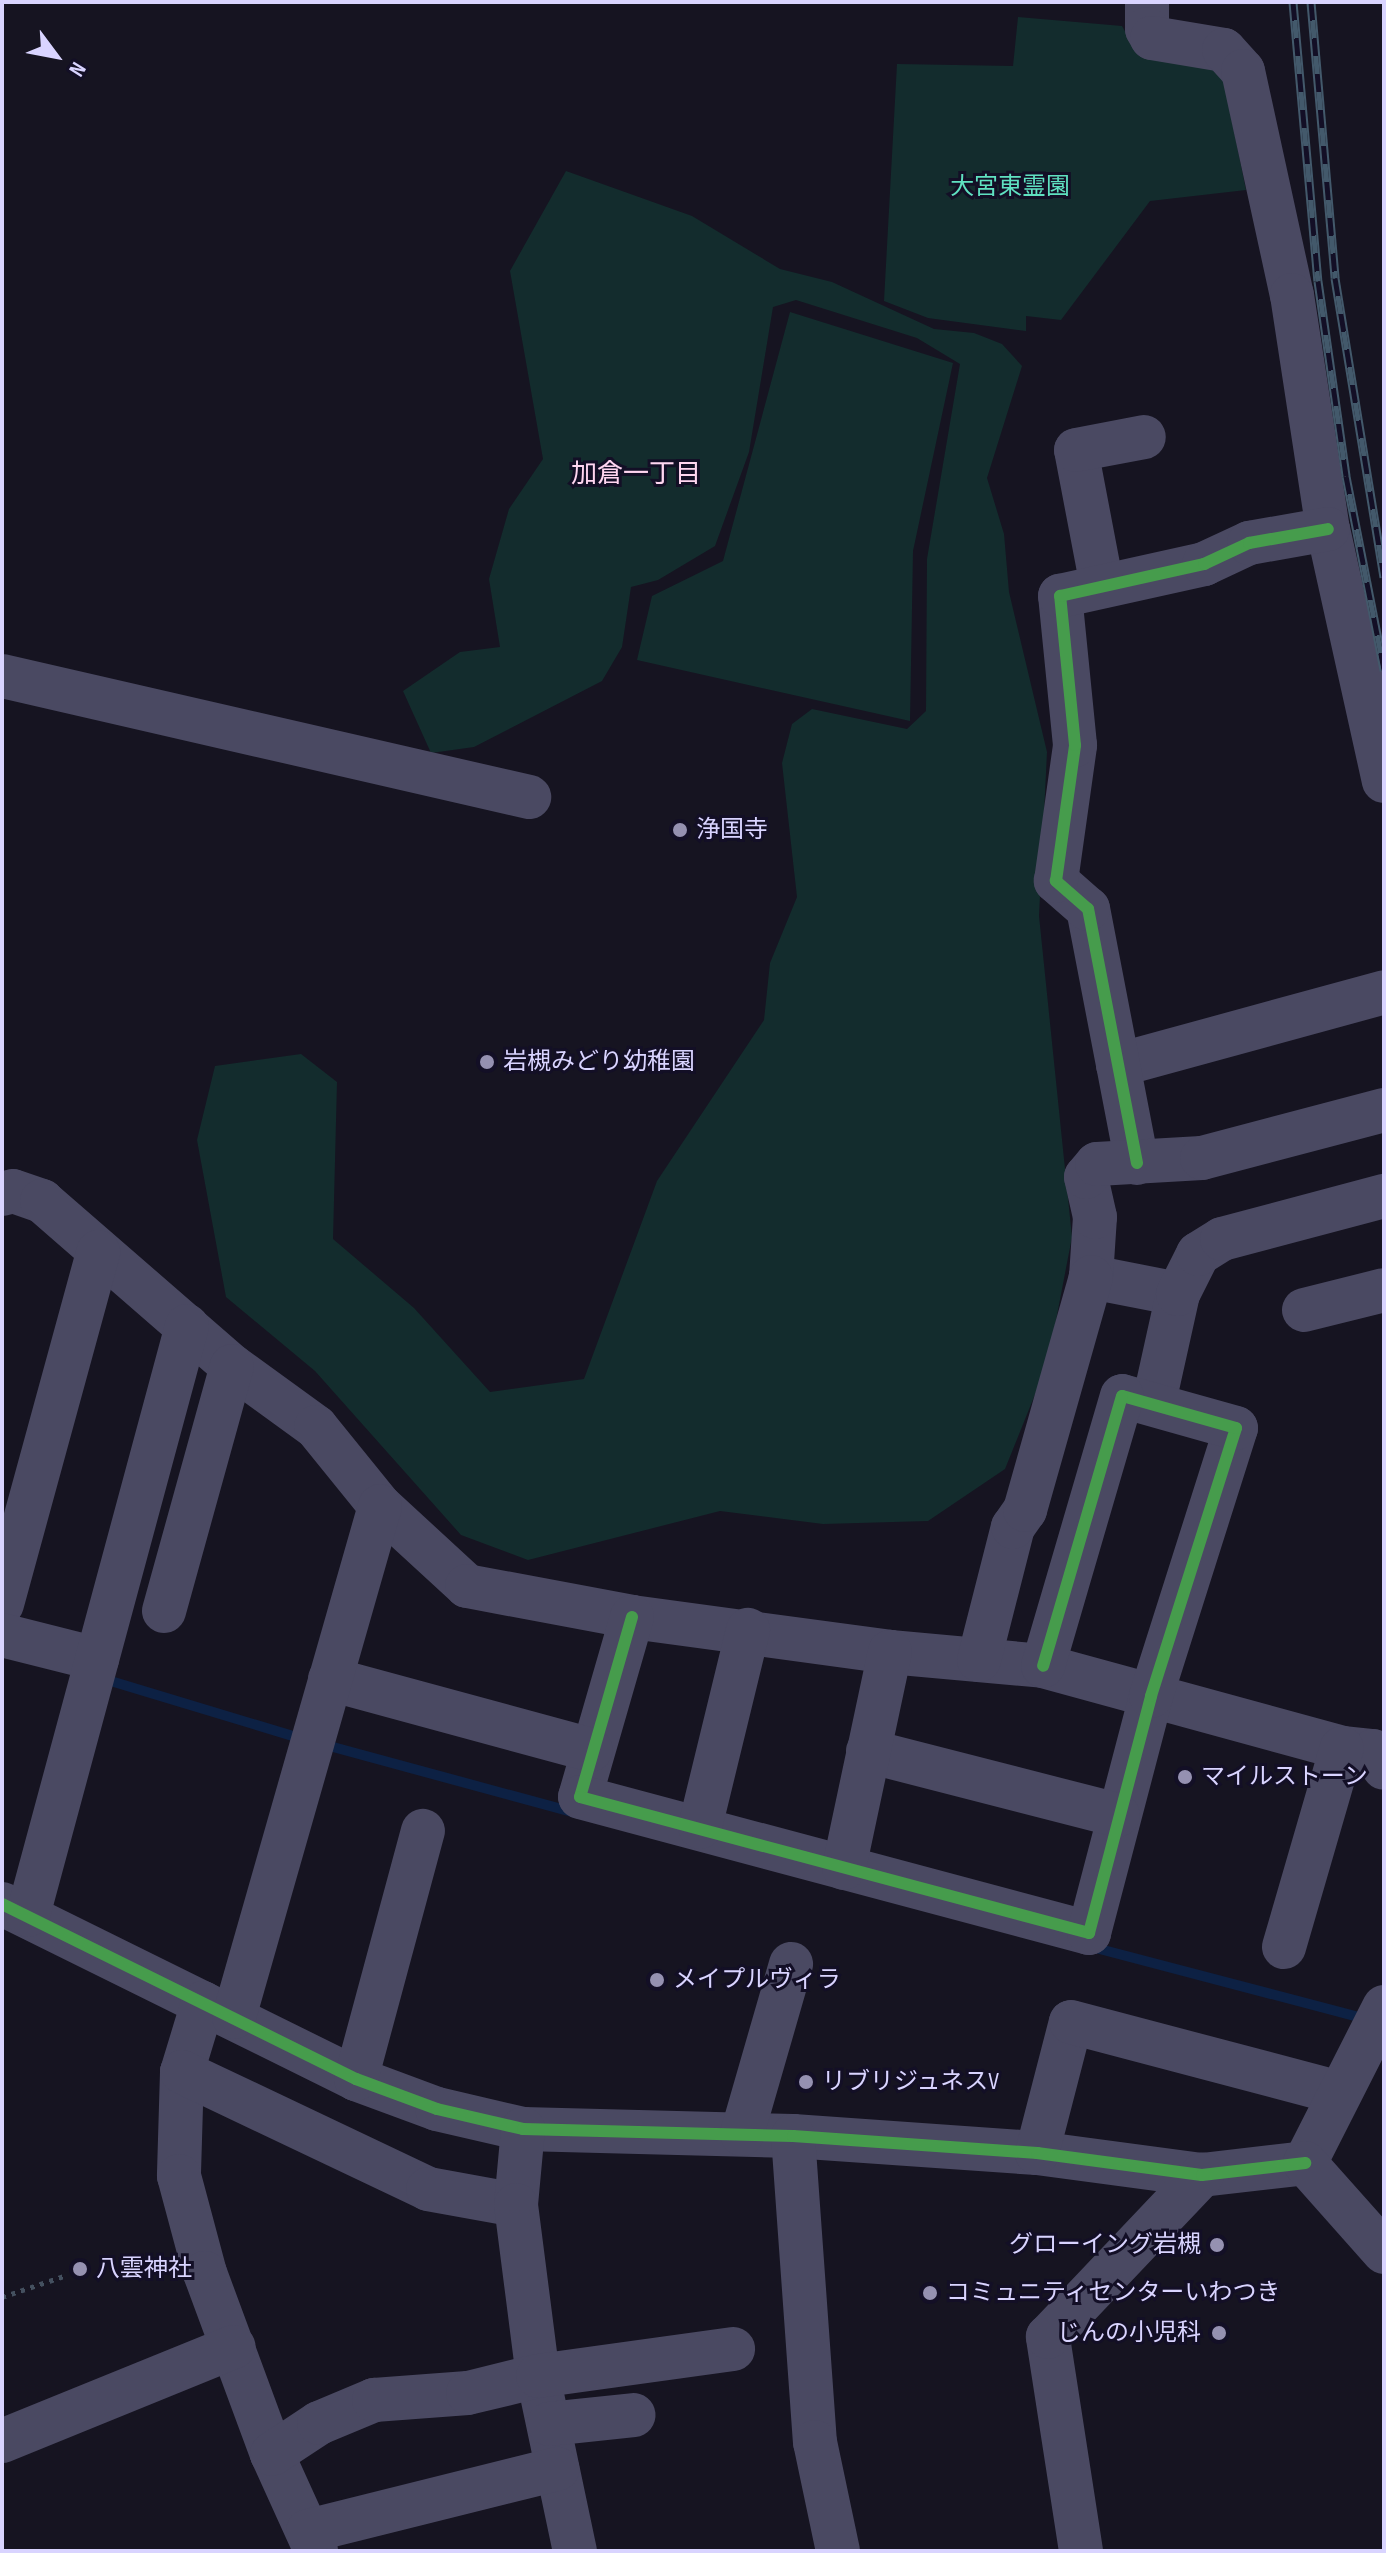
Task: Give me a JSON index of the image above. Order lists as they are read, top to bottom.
{
  "districts": ["加倉一丁目"],
  "parks": ["大宮東霊園"],
  "places": [
    "浄国寺",
    "岩槻みどり幼稚園",
    "マイルストーン",
    "メイプルヴィラ",
    "リブリジュネスV",
    "グローイング岩槻",
    "八雲神社",
    "コミュニティセンターいわつき",
    "じんの小児科"
  ],
  "north": "bottom right"
}
